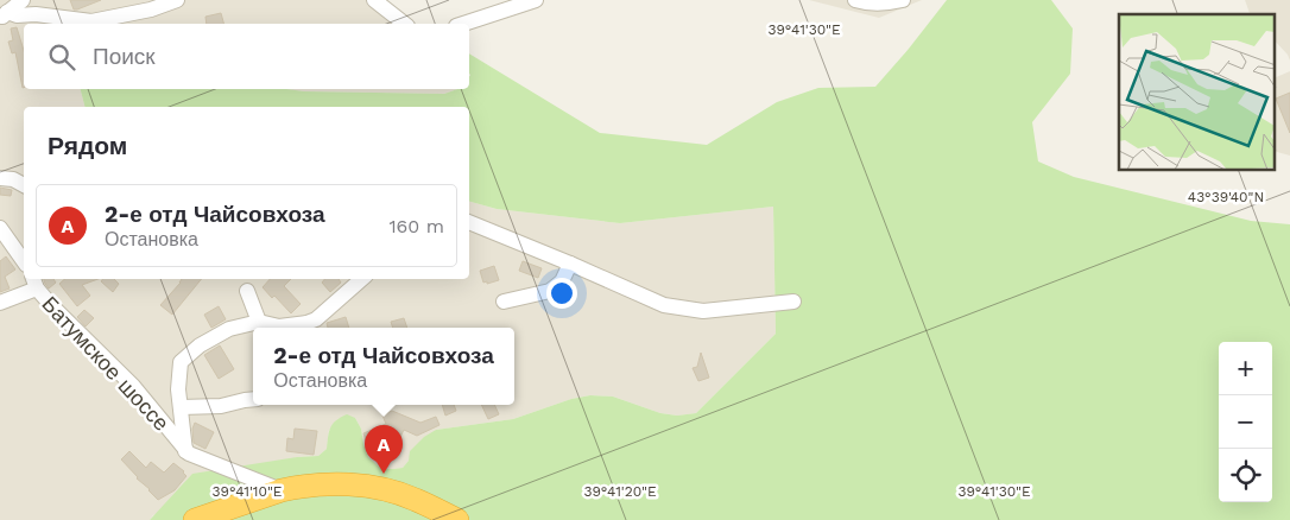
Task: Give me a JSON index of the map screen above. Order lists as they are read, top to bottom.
{
  "streets": {
    "highway": ["Батумское шоссе"]
  },
  "page": {
    "search": "Поиск",
    "heading": "Рядом",
    "list": [
      {
        "mark": "A",
        "name": "2-е отд Чайсовхоза",
        "note": "Остановка",
        "value": "160 m"
      }
    ],
    "popup": ["2-е отд Чайсовхоза", "Остановка"],
    "map_buttons": ["+", "−"],
    "pins": "A"
  },
  "coordinates": [
    "39°41'30\"E",
    "43°39'40\"N",
    "39°41'10\"E",
    "39°41'20\"E"
  ]
}
